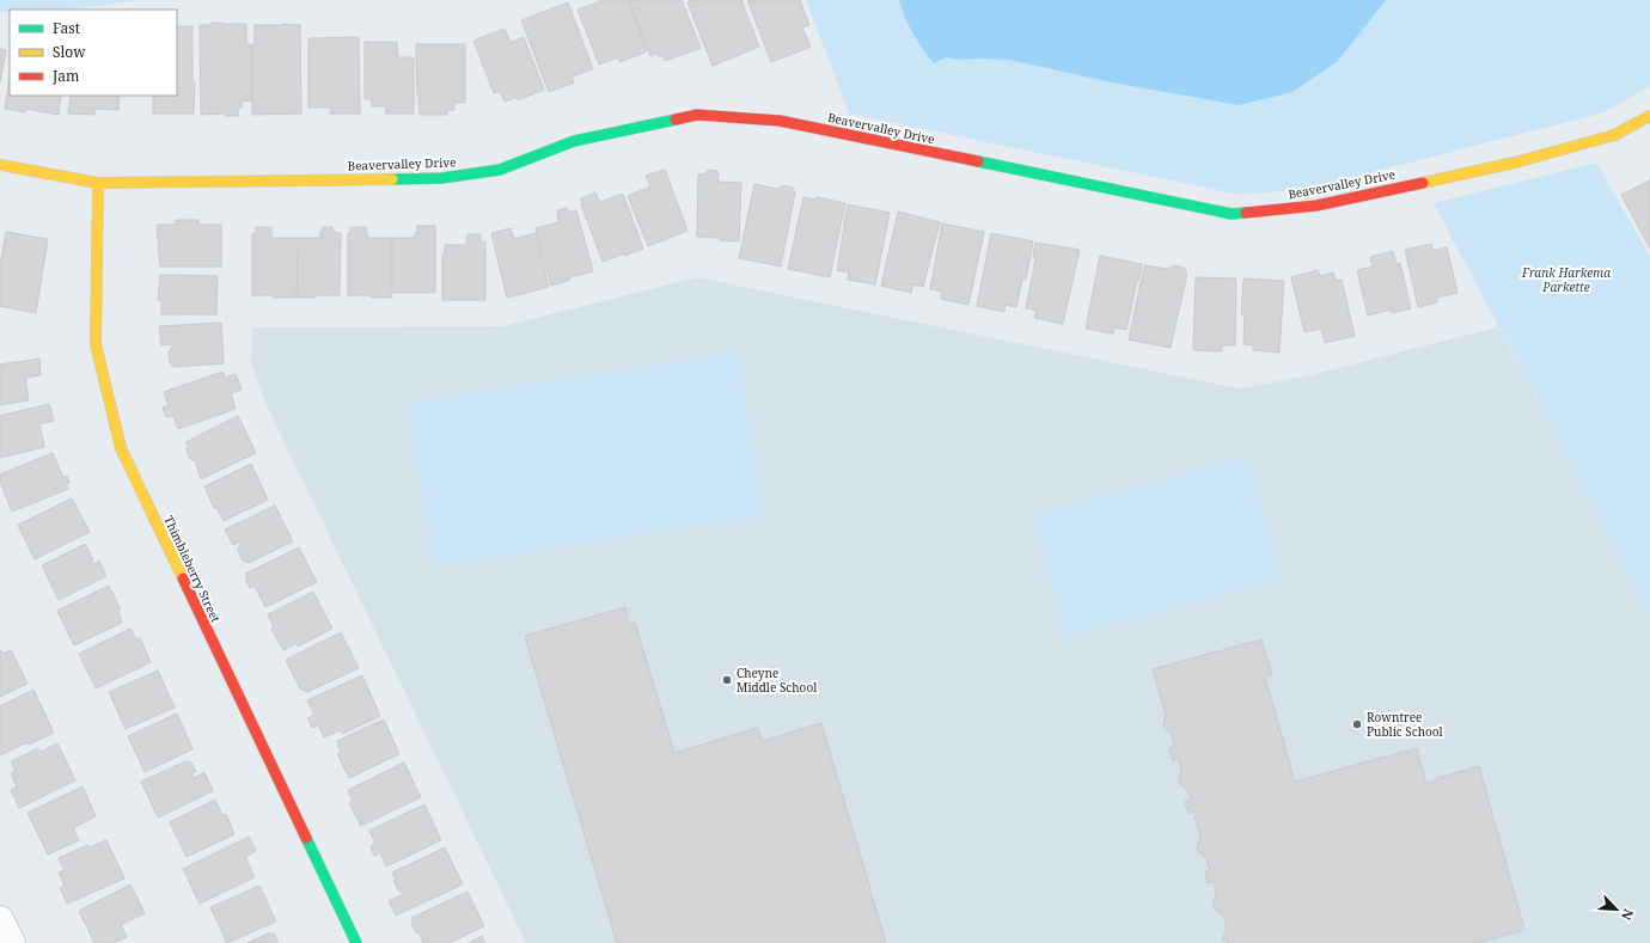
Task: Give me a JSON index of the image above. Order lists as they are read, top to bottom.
{
  "streets": {
    "street": ["Beavervalley Drive", "Thimbleberry Street"]
  },
  "crossings": [
    ["Beavervalley Drive", "Thimbleberry Street"]
  ],
  "parks": ["Frank Harkema Parkette"],
  "places": ["Cheyne Middle School", "Rowntree Public School"],
  "legend": ["Fast", "Slow", "Jam"],
  "north": "bottom right"
}
